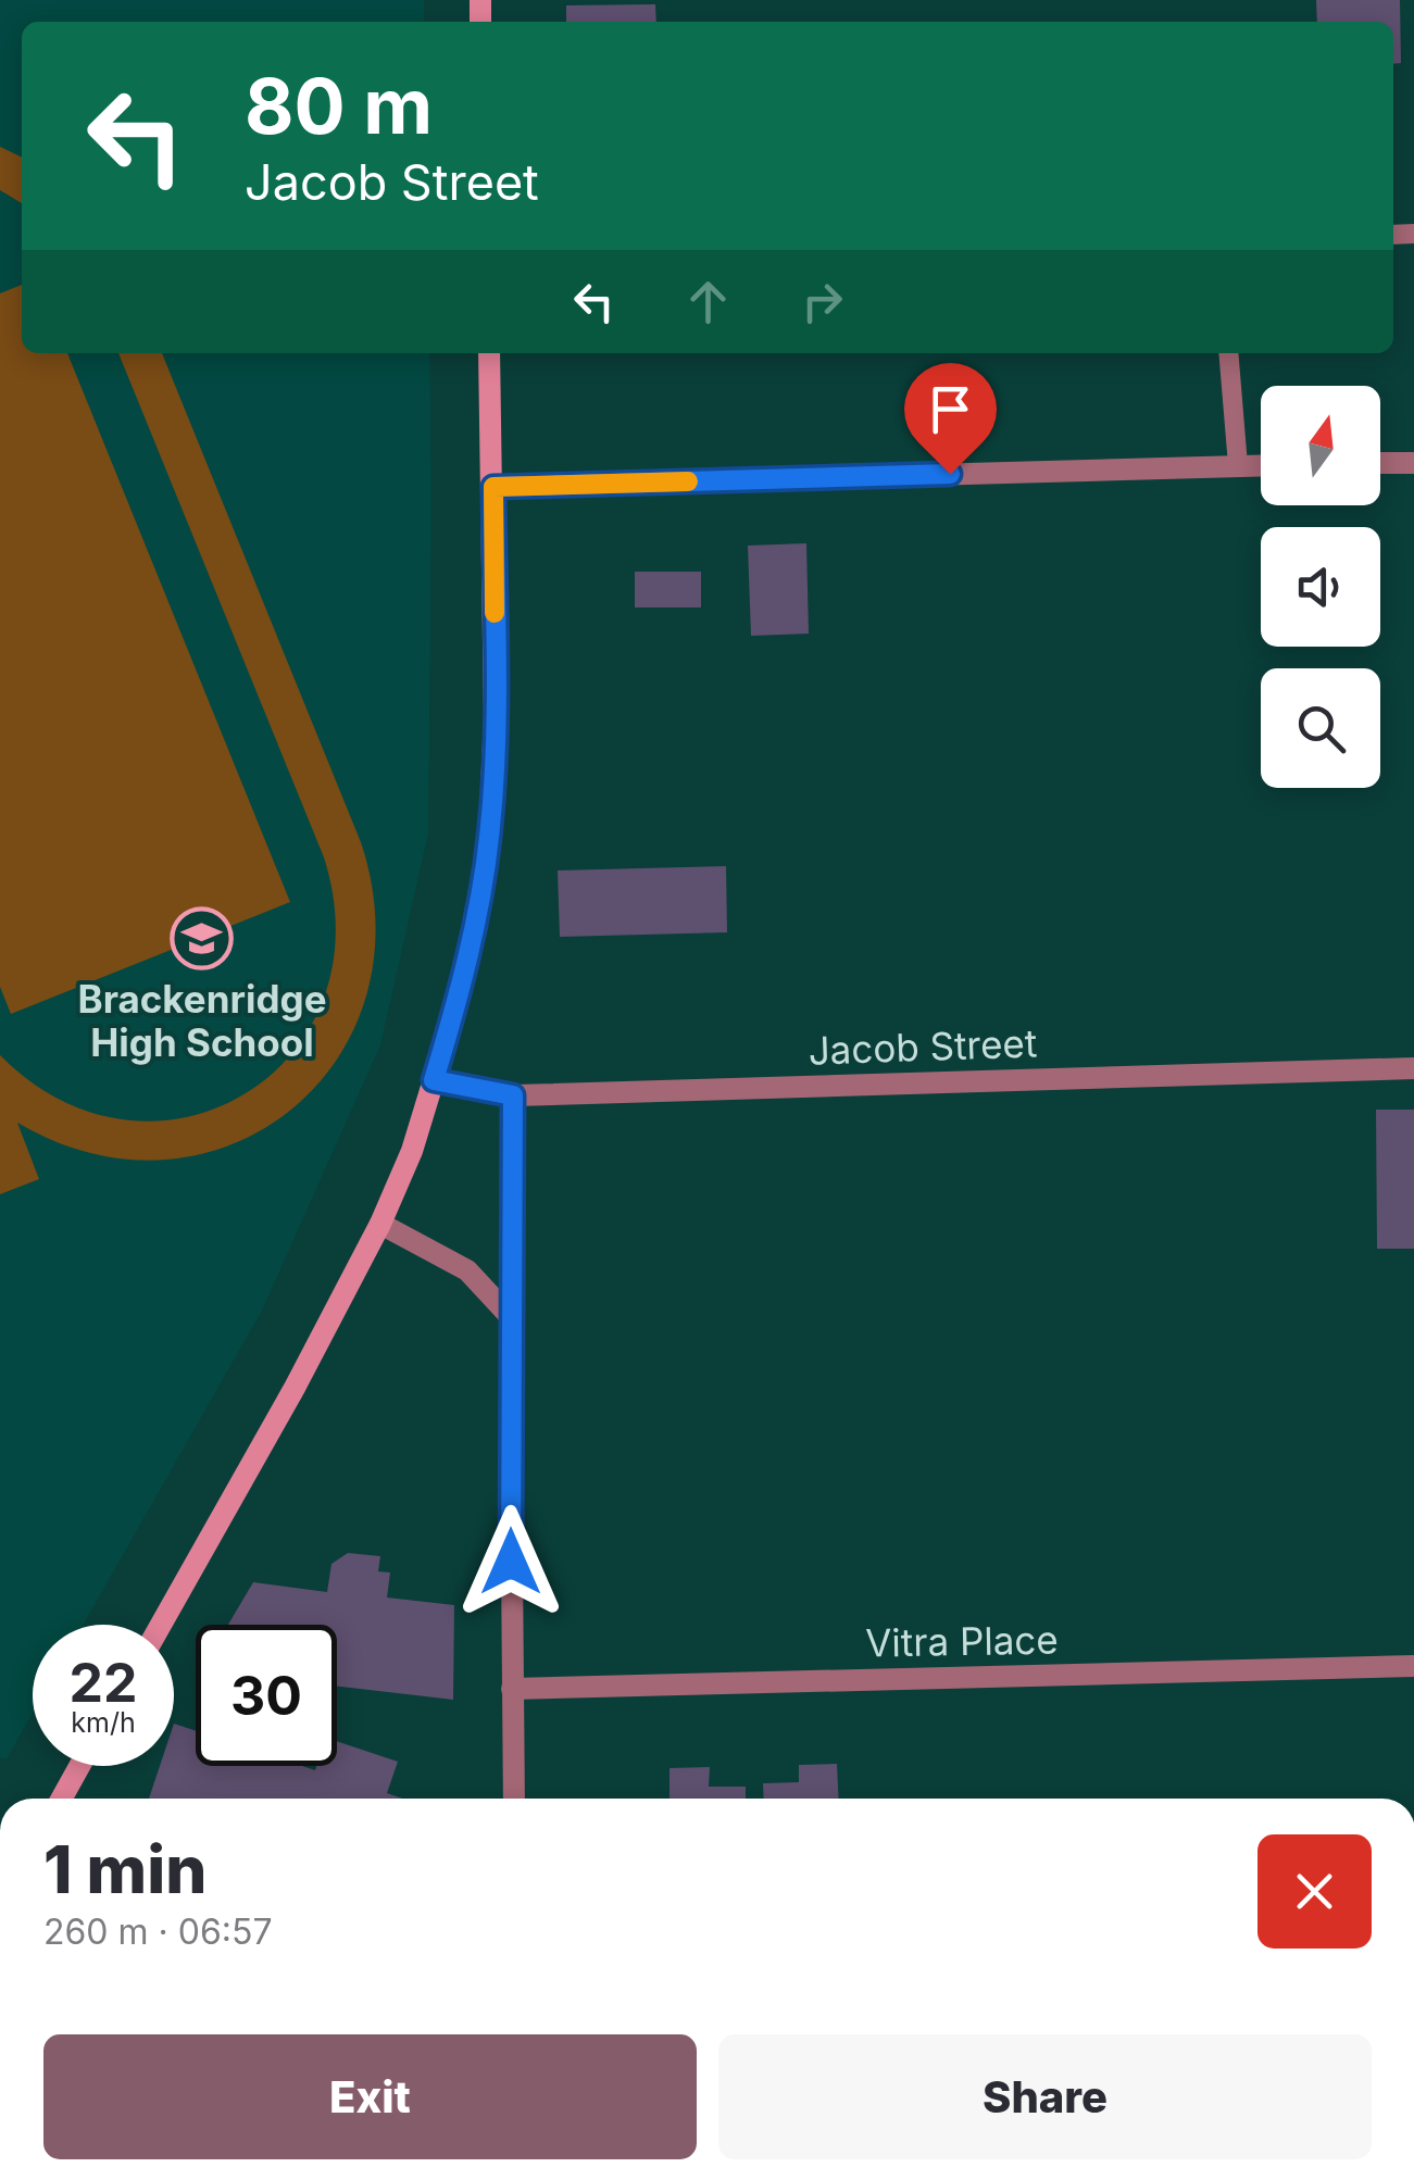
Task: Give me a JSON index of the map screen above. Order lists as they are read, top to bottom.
{
  "streets": {
    "street": ["Jacob Street", "Vitra Place"]
  },
  "places": {
    "school or university": ["Brackenridge High School"]
  },
  "north": "top",
  "page": {
    "turn": ["80 m", "Jacob Street"],
    "speed": "22 km/h",
    "limit": "30",
    "heading": ["1 min", "260 m · 06:57"],
    "buttons": ["Exit", "Share"]
  }
}
